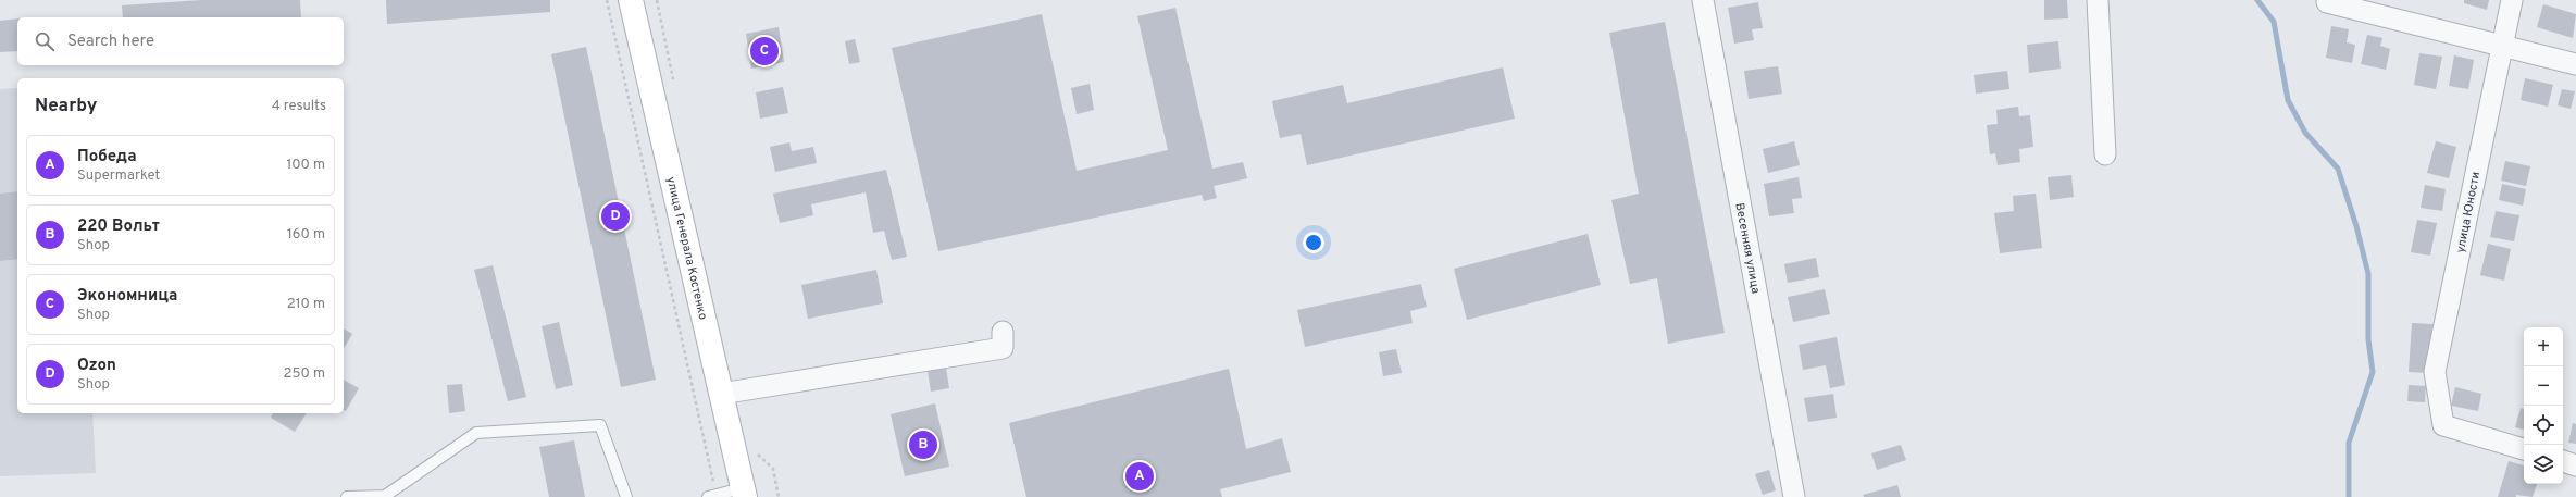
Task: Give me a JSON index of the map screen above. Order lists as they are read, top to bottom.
{
  "streets": {
    "main road": ["улица Генерала Костенко"],
    "street": ["улица Юности", "Весенняя улица"]
  },
  "page": {
    "search": "Search here",
    "pins": [
      "C",
      "D",
      "B",
      "A"
    ],
    "heading": ["Nearby", "4 results"],
    "list": [
      {
        "mark": "A",
        "name": "Победа",
        "note": "Supermarket",
        "value": "100 m"
      },
      {
        "mark": "B",
        "name": "220 Вольт",
        "note": "Shop",
        "value": "160 m"
      },
      {
        "mark": "C",
        "name": "Экономница",
        "note": "Shop",
        "value": "210 m"
      },
      {
        "mark": "D",
        "name": "Ozon",
        "note": "Shop",
        "value": "250 m"
      }
    ],
    "map_buttons": ["+", "−"]
  }
}
